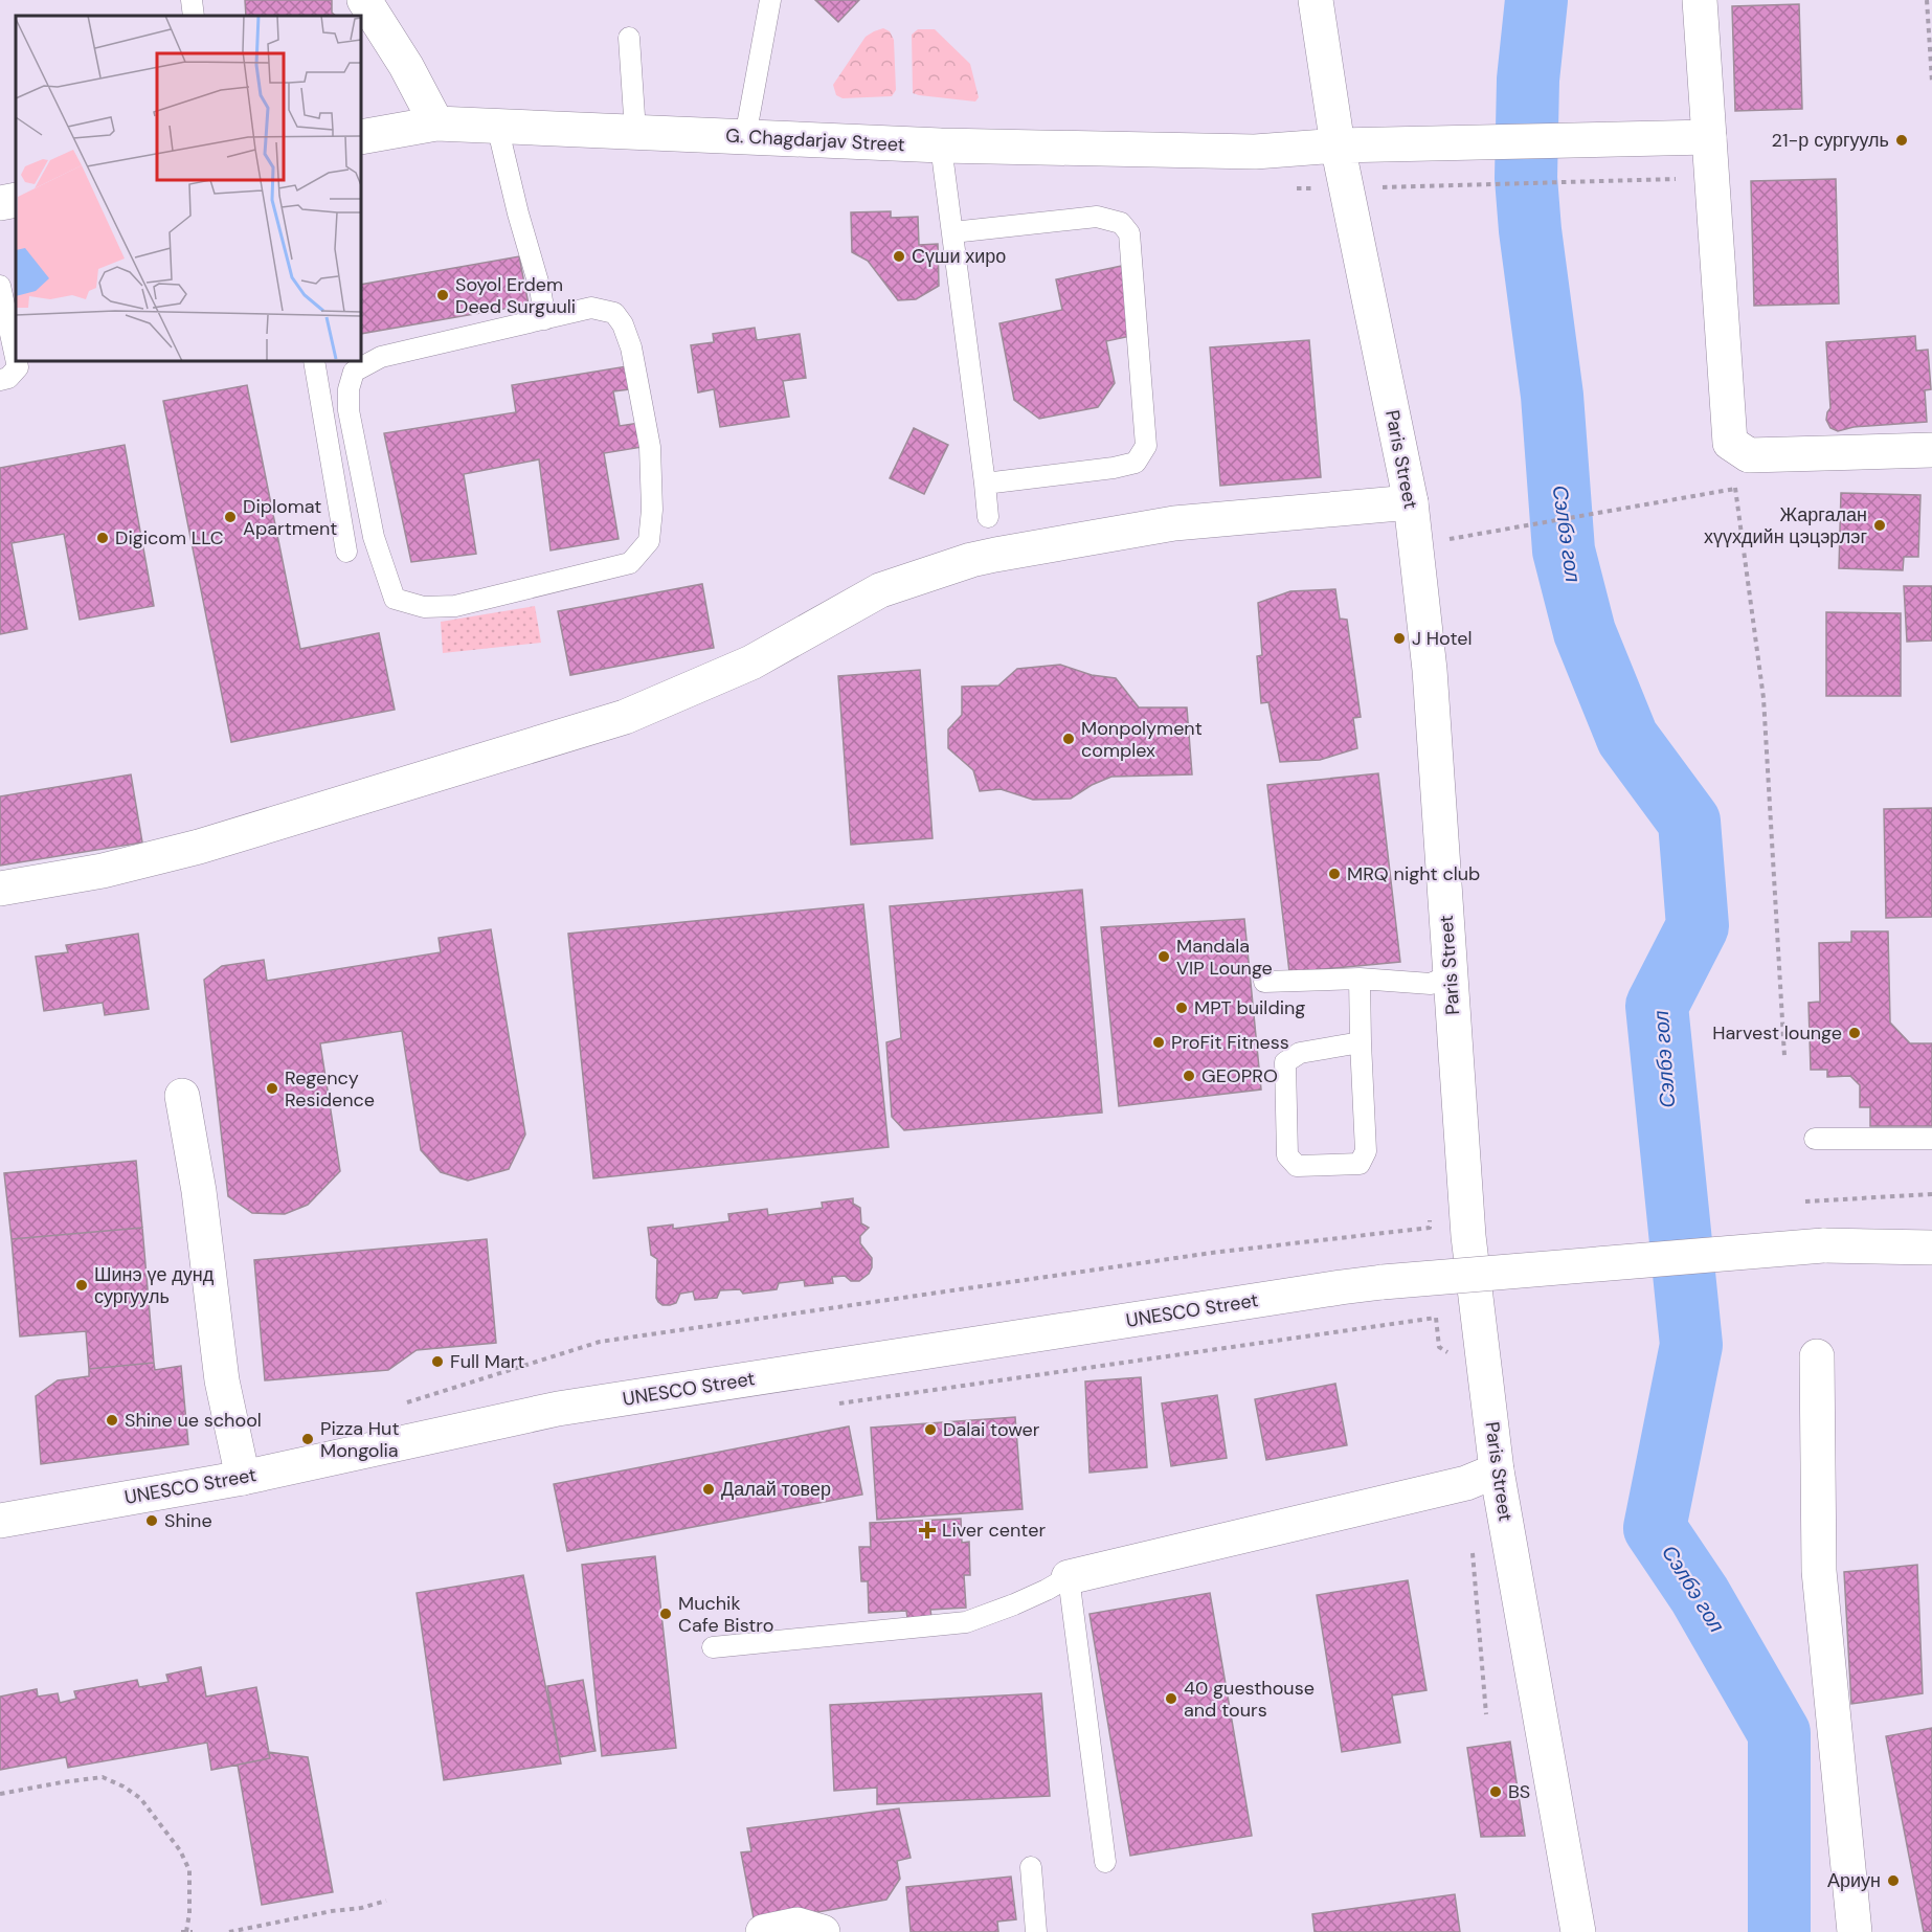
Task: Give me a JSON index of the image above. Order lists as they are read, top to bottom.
{
  "streets": {
    "street": ["G. Chagdarjav Street", "Paris Street", "UNESCO Street"]
  },
  "crossings": [
    ["G. Chagdarjav Street", "Paris Street"]
  ],
  "water": ["Сэлбэ гол"],
  "places": {
    "other": [
      "21-р сургууль",
      "Сүши хиро",
      "Soyol Erdem Deed Surguuli",
      "Diplomat Apartment",
      "Жаргалан хүүхдийн цэцэрлэг",
      "Digicom LLC",
      "J Hotel",
      "Monpolyment complex",
      "MRQ night club",
      "Mandala VIP Lounge",
      "MPT building",
      "Harvest lounge",
      "ProFit Fitness",
      "GEOPRO",
      "Regency Residence",
      "Шинэ үе дунд сургууль",
      "Full Mart",
      "Shine ue school",
      "Dalai tower",
      "Pizza Hut Mongolia",
      "Далай товер",
      "Shine",
      "Muchik Cafe Bistro",
      "40 guesthouse and tours",
      "BS",
      "Ариун"
    ],
    "health": ["Liver center"]
  }
}
